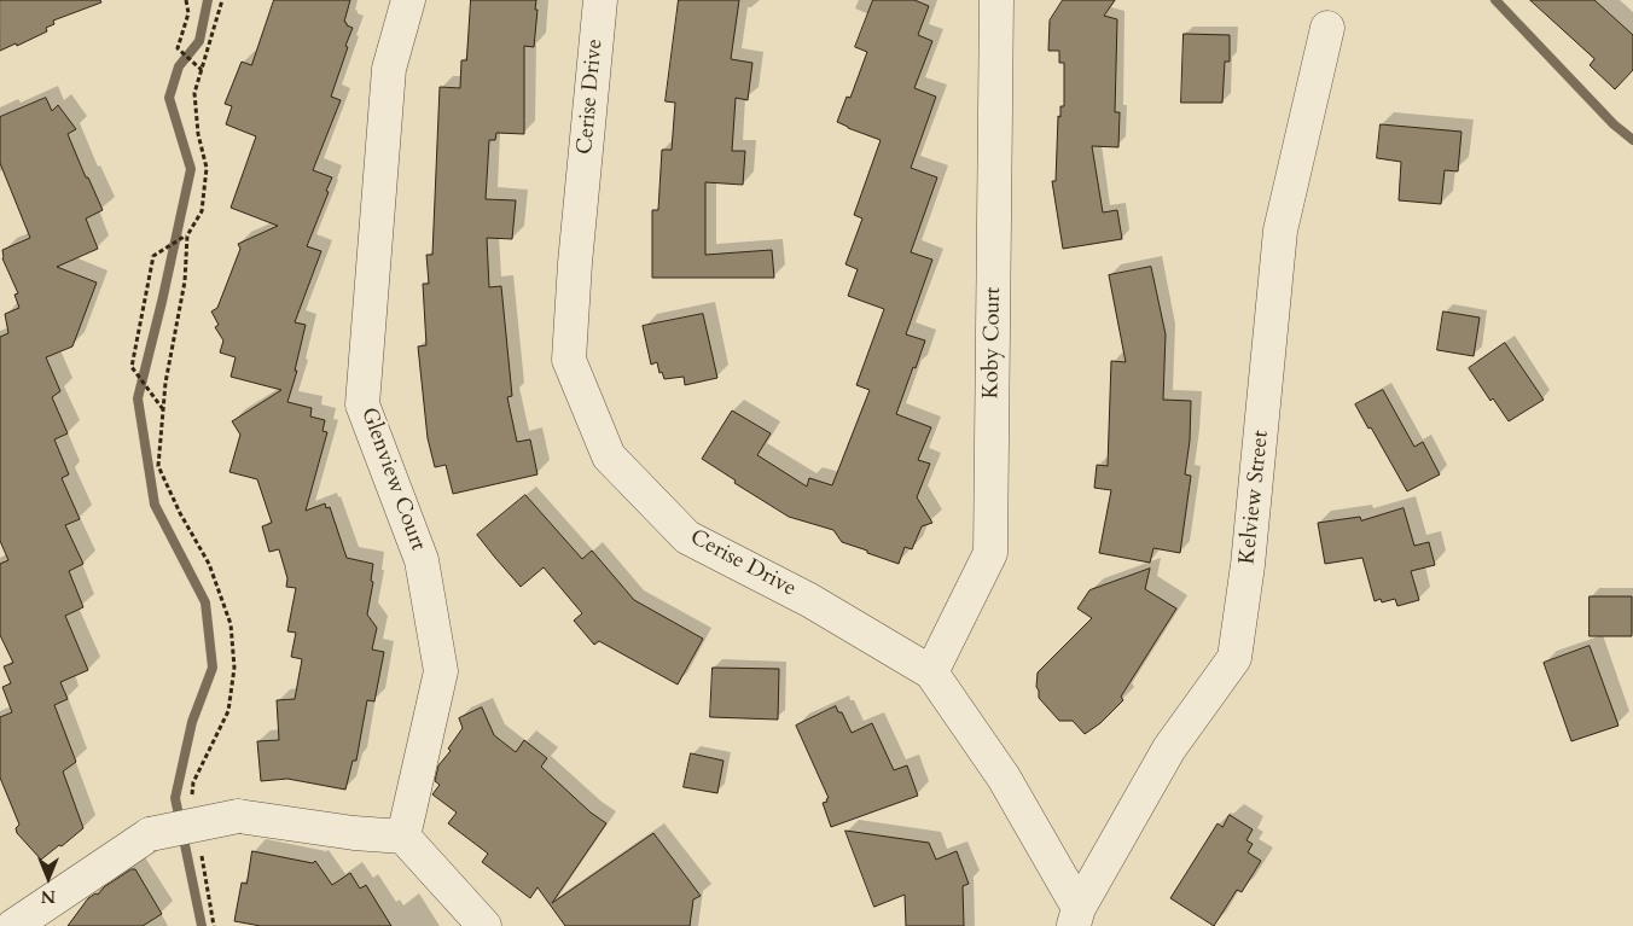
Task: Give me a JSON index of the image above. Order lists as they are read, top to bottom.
{
  "streets": {
    "street": [
      "Cerise Drive",
      "Koby Court",
      "Glenview Court",
      "Kelview Street"
    ]
  },
  "crossings": [
    ["Cerise Drive", "Koby Court"],
    ["Cerise Drive", "Kelview Street"]
  ],
  "north": "bottom"
}
